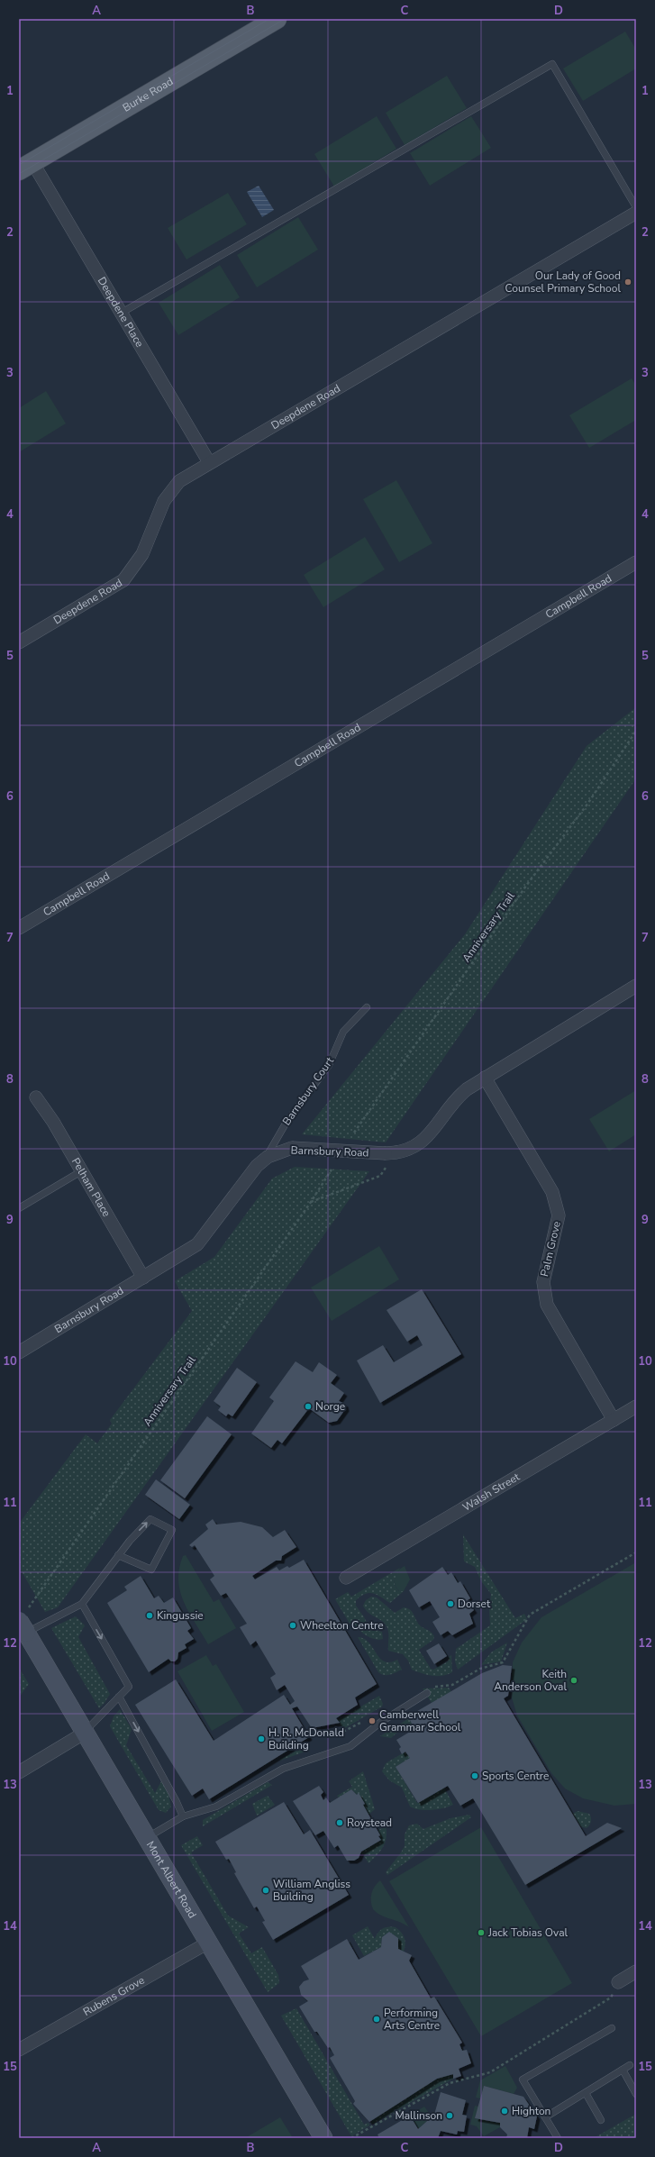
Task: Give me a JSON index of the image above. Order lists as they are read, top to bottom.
{
  "streets": {
    "main road": ["Burke Road", "Mont Albert Road"],
    "street": [
      "Deepdene Place",
      "Deepdene Road",
      "Campbell Road",
      "Barnsbury Road",
      "Pelham Place",
      "Palm Grove",
      "Walsh Street",
      "Rubens Grove"
    ],
    "lane": ["Barnsbury Court"],
    "path": ["Anniversary Trail"]
  },
  "crossings": [
    ["Burke Road", "Deepdene Place"],
    ["Deepdene Place", "Deepdene Road"],
    ["Anniversary Trail", "Mont Albert Road"],
    ["Barnsbury Court", "Barnsbury Road"],
    ["Barnsbury Road", "Pelham Place"],
    ["Barnsbury Road", "Palm Grove"],
    ["Palm Grove", "Walsh Street"],
    ["Mont Albert Road", "Rubens Grove"]
  ],
  "places": [
    "Our Lady of Good Counsel Primary School",
    "Norge",
    "Dorset",
    "Kingussie",
    "Wheelton Centre",
    "Keith Anderson Oval",
    "Camberwell Grammar School",
    "H. R. McDonald Building",
    "Sports Centre",
    "Roystead",
    "William Angliss Building",
    "Jack Tobias Oval",
    "Performing Arts Centre",
    "Highton",
    "Mallinson"
  ],
  "grid": {
    "columns": [
      "A",
      "B",
      "C",
      "D"
    ],
    "rows": [
      "1",
      "2",
      "3",
      "4",
      "5",
      "6",
      "7",
      "8",
      "9",
      "10",
      "11",
      "12",
      "13",
      "14",
      "15"
    ]
  }
}
